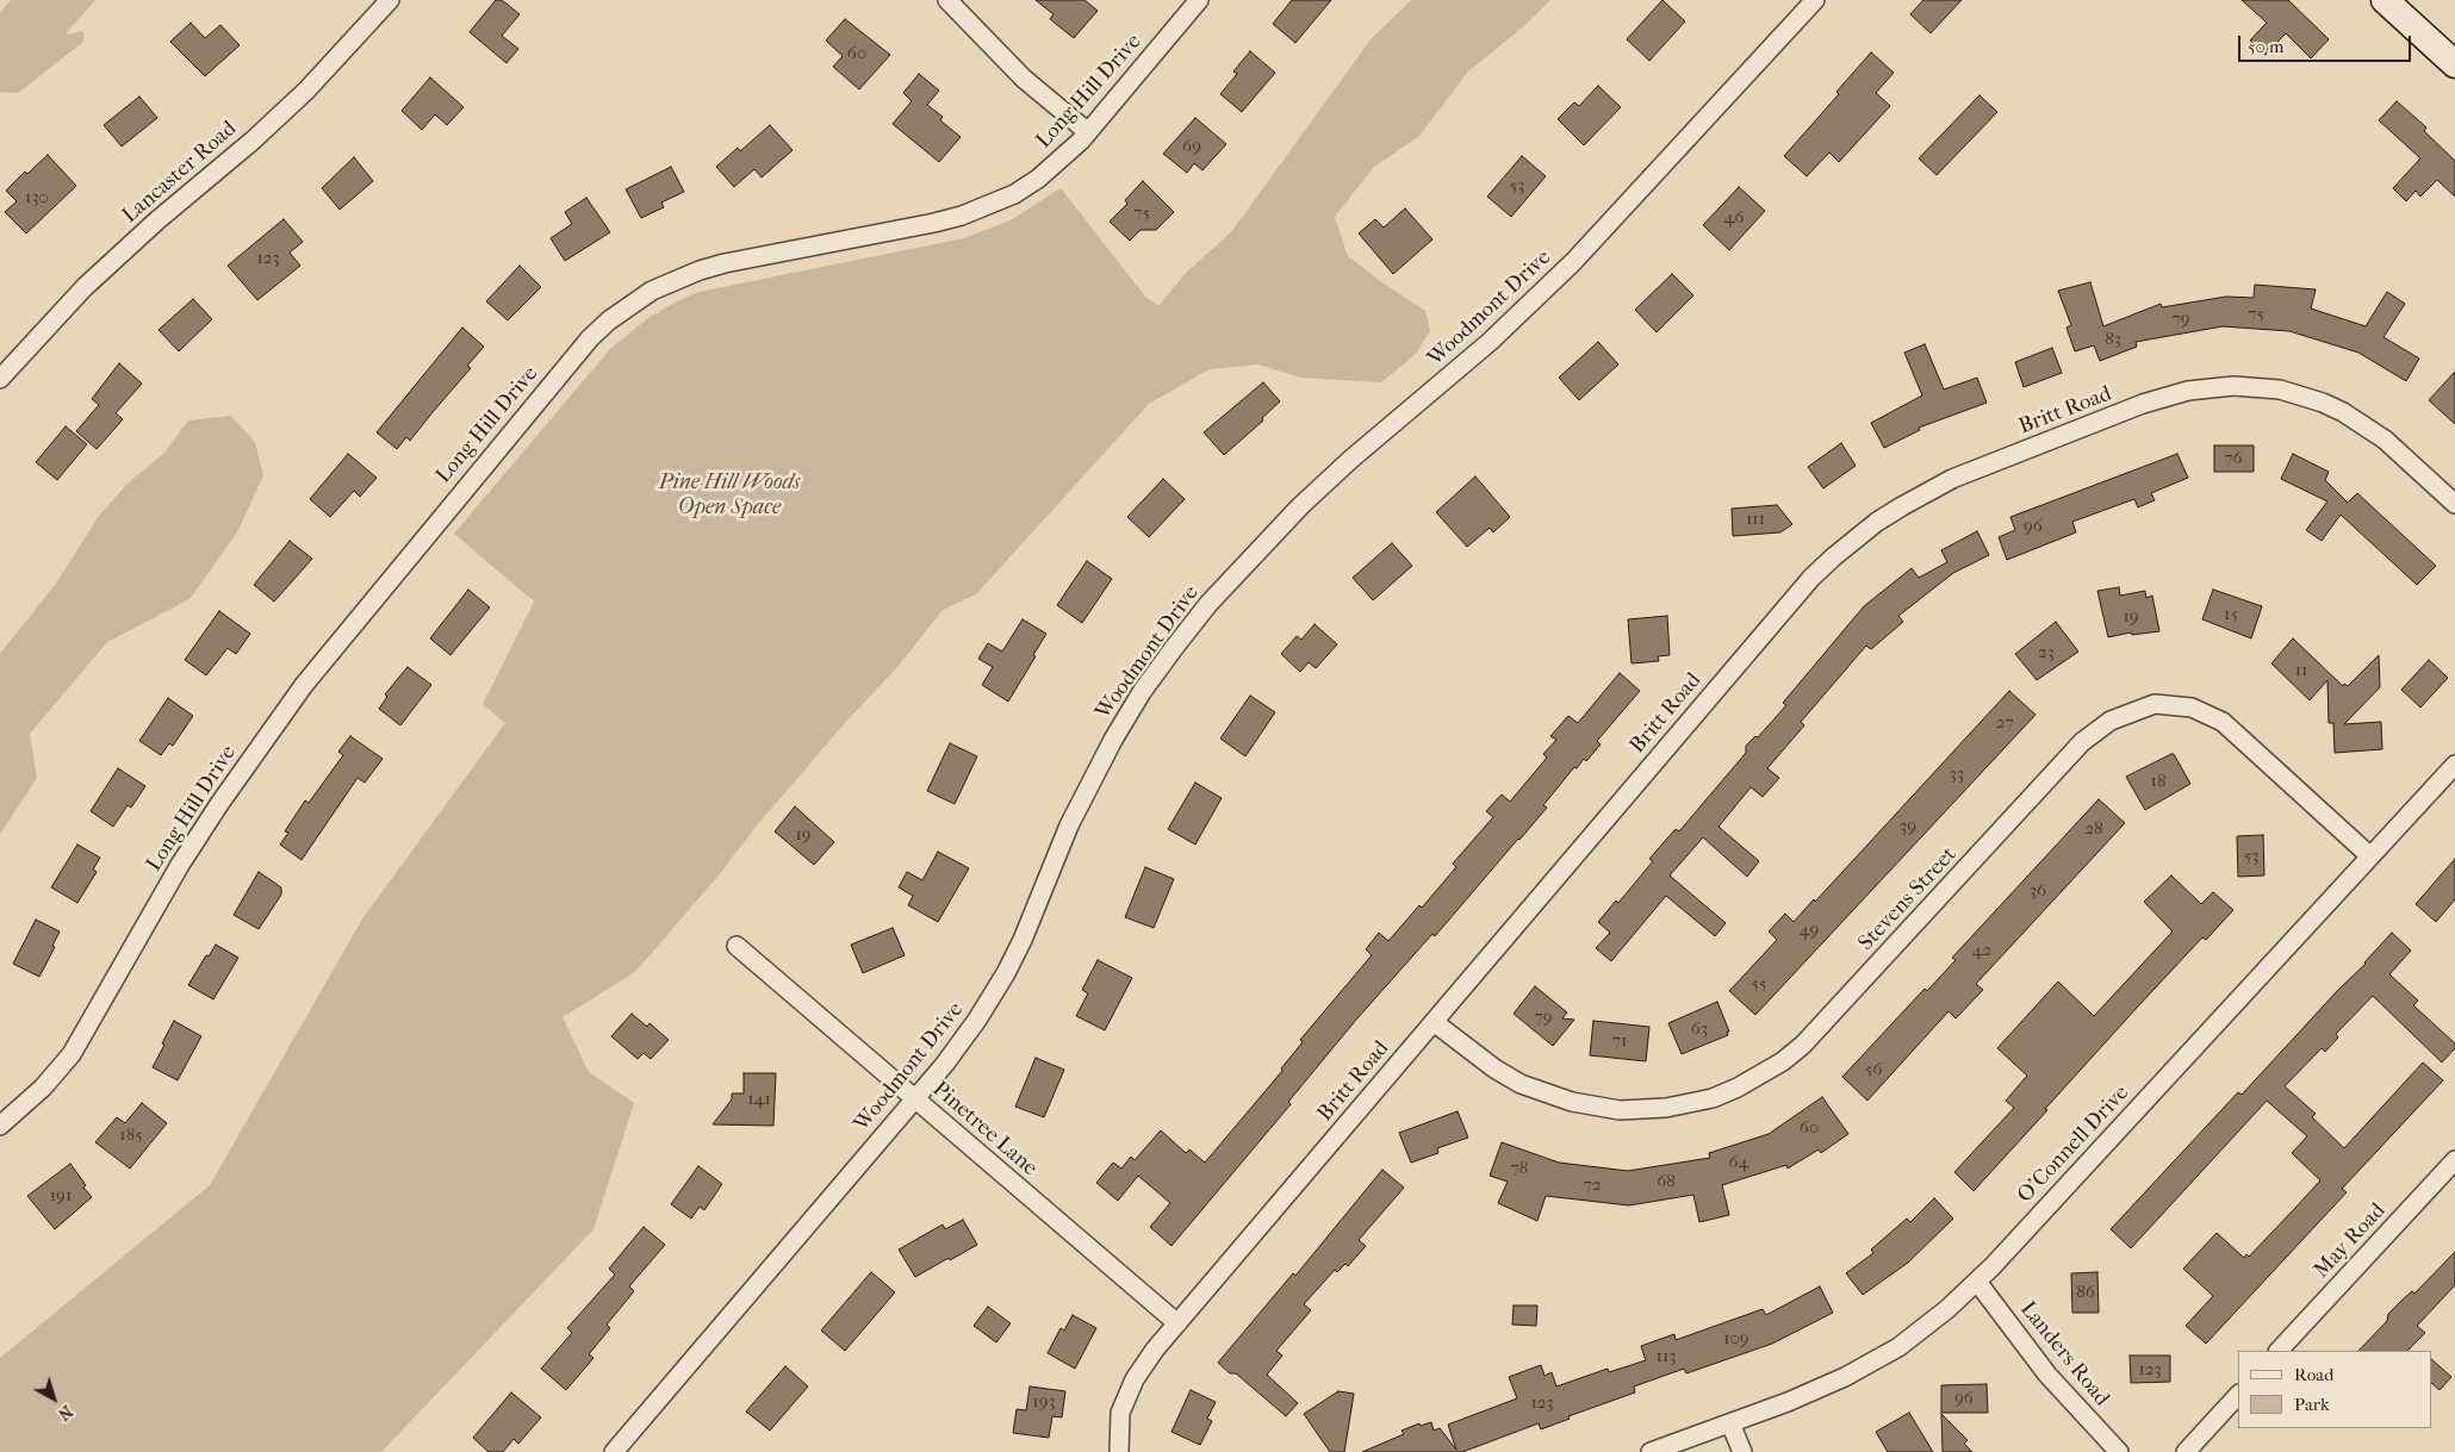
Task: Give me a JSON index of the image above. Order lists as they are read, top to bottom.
{
  "streets": {
    "street": [
      "Long Hill Drive",
      "Lancaster Road",
      "Woodmont Drive",
      "Britt Road",
      "Stevens Street",
      "Pinetree Lane",
      "O'Connell Drive",
      "May Road",
      "Landers Road"
    ]
  },
  "crossings": [
    ["Woodmont Drive", "Pinetree Lane"],
    ["Britt Road", "Stevens Street"],
    ["Britt Road", "Pinetree Lane"],
    ["Stevens Street", "O'Connell Drive"],
    ["O'Connell Drive", "Landers Road"]
  ],
  "parks": ["Pine Hill Woods Open Space"],
  "house_numbers": [
    "60",
    "69",
    "53",
    "130",
    "75",
    "46",
    "123",
    "75",
    "79",
    "83",
    "76",
    "111",
    "96",
    "15",
    "19",
    "23",
    "11",
    "27",
    "33",
    "18",
    "39",
    "28",
    "19",
    "53",
    "36",
    "49",
    "42",
    "55",
    "79",
    "63",
    "71",
    "56",
    "141",
    "60",
    "185",
    "64",
    "78",
    "68",
    "72",
    "191",
    "86",
    "109",
    "113",
    "123",
    "96",
    "193",
    "123"
  ],
  "legend": ["Road", "Park"],
  "scale_bar": "50 m",
  "north": "bottom right"
}
